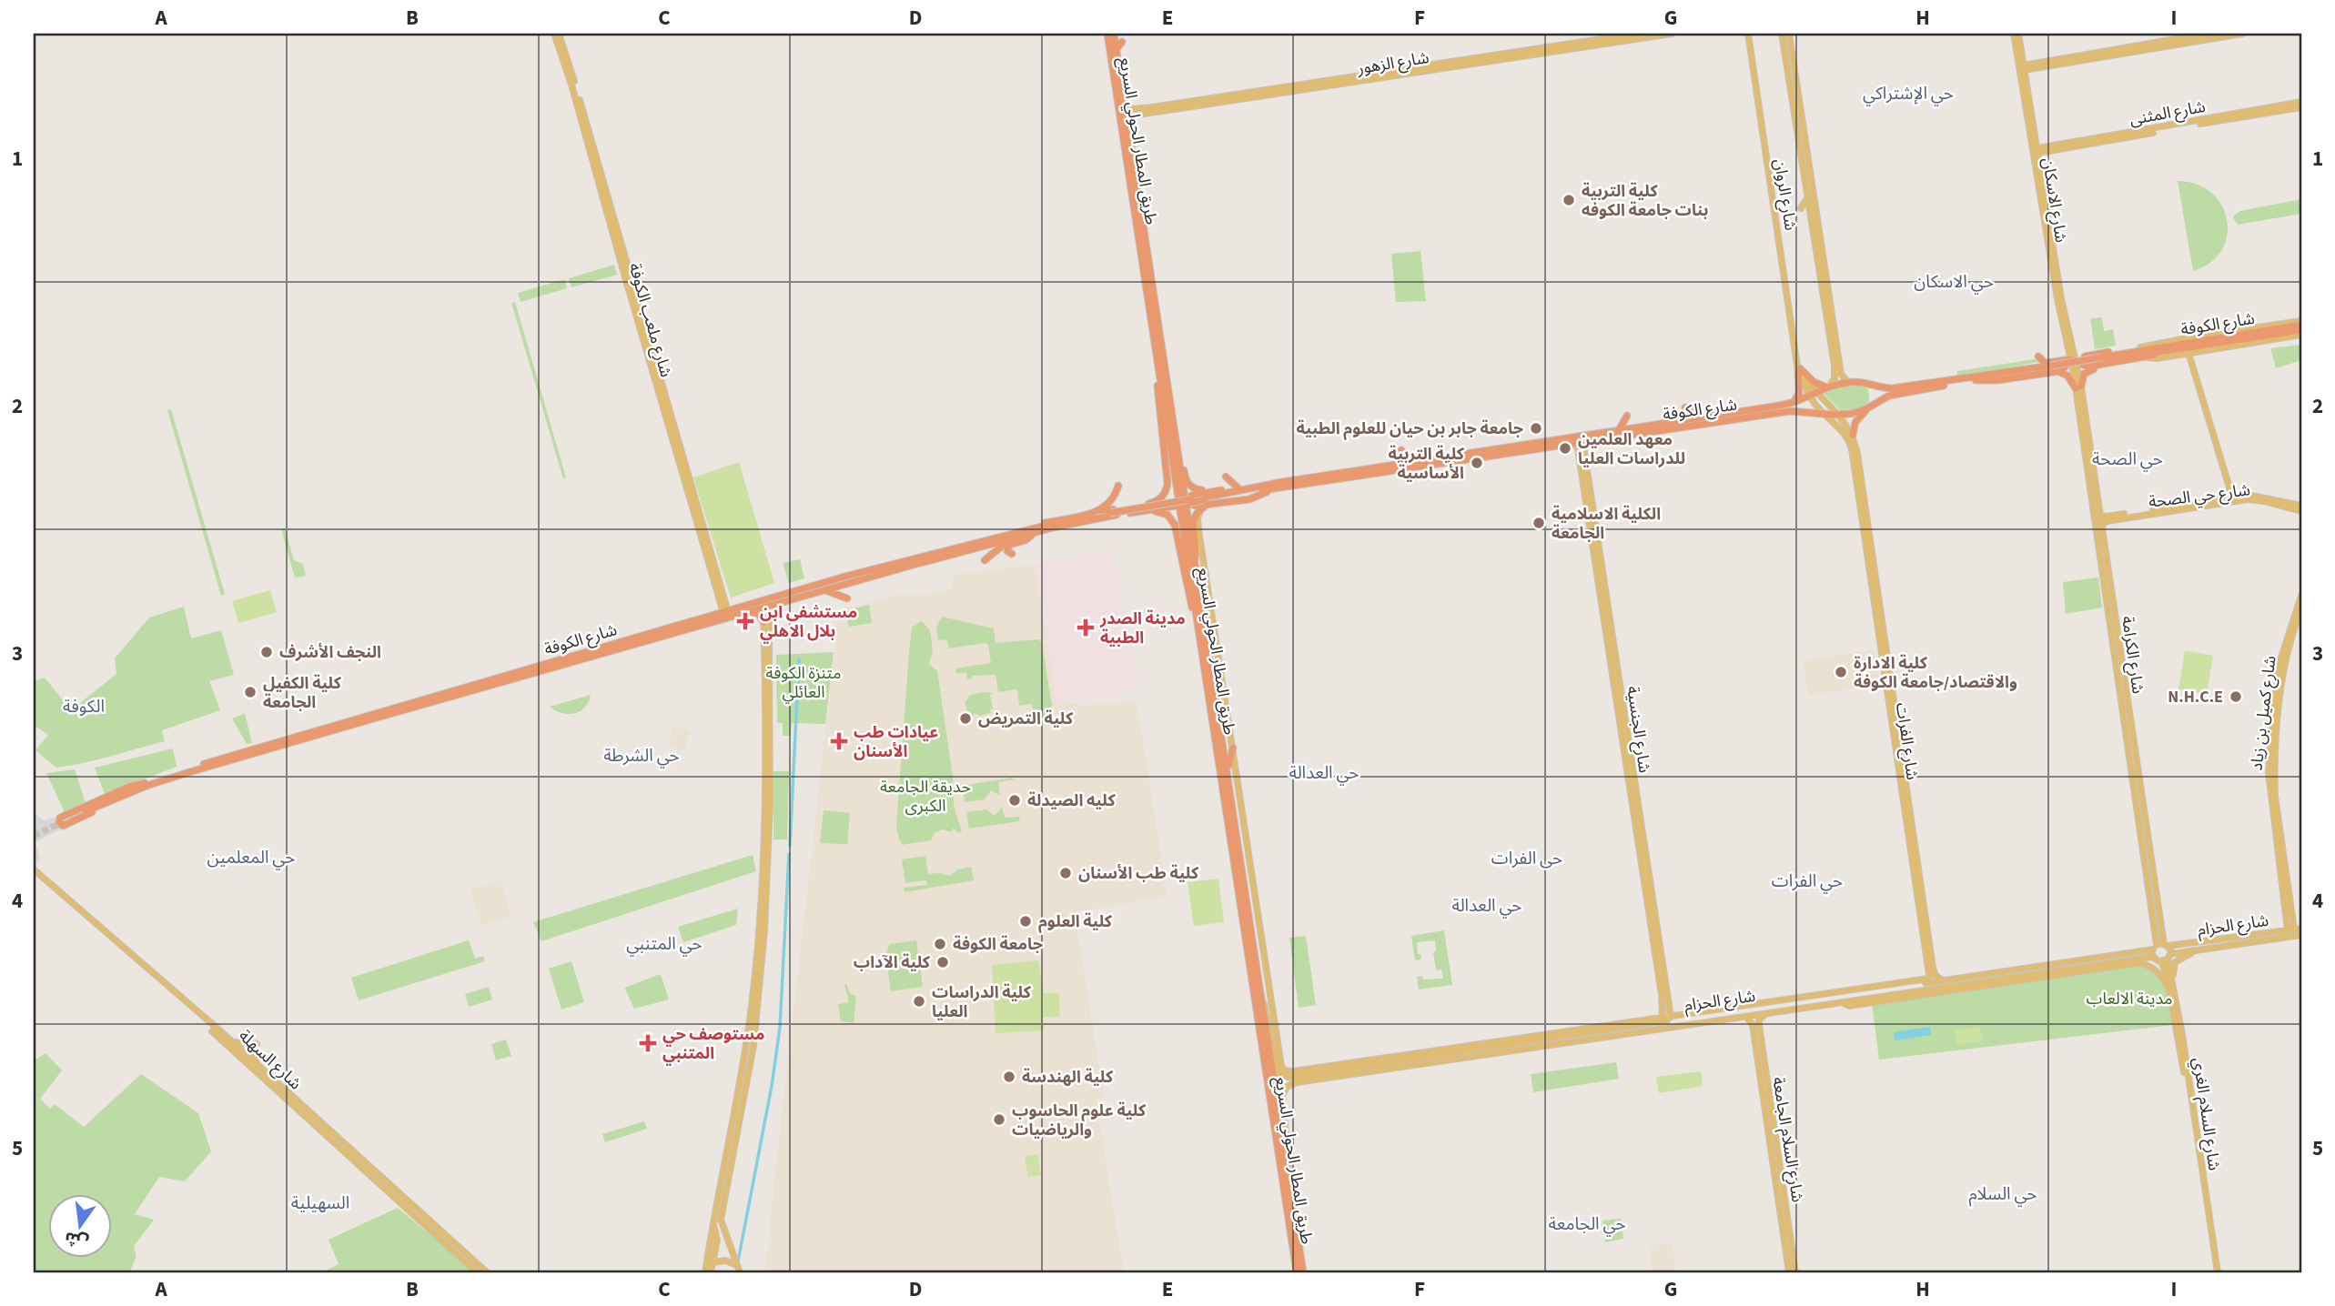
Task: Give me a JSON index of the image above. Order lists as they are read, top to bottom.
{
  "streets": {
    "highway": ["طريق المطار الحولي السريع", "شارع الكوفة"],
    "main road": [
      "شارع الزهور",
      "شارع المثنى",
      "شارع الروان",
      "شارع الاسكان",
      "شارع ملعب الكوفة",
      "شارع حي الصحة",
      "شارع الكرامة",
      "شارع كميل بن زياد",
      "شارع الجنسية",
      "شارع الفرات",
      "شارع الحزام",
      "شارع السهلة",
      "شارع السلام الغري",
      "شارع السلام الجامعة"
    ]
  },
  "crossings": [
    ["شارع الزهور", "طريق المطار الحولي السريع"],
    ["شارع المثنى", "شارع الاسكان"],
    ["طريق المطار الحولي السريع", "شارع الحزام"],
    ["شارع الروان", "شارع الكوفة"],
    ["شارع الروان", "شارع الفرات"],
    ["شارع الاسكان", "شارع الكرامة"],
    ["شارع ملعب الكوفة", "شارع الكوفة"],
    ["شارع الكوفة", "شارع الجنسية"],
    ["شارع الكوفة", "شارع الفرات"],
    ["شارع حي الصحة", "شارع الكرامة"],
    ["شارع الكرامة", "شارع الحزام"],
    ["شارع الكرامة", "شارع السلام الغري"],
    ["شارع كميل بن زياد", "شارع الحزام"],
    ["شارع الجنسية", "شارع الحزام"],
    ["شارع الحزام", "شارع السلام الغري"],
    ["شارع الحزام", "شارع السلام الجامعة"]
  ],
  "districts": [
    "حي الإشتراكي",
    "حي الاسكان",
    "حي الصحة",
    "الكوفة",
    "حي الشرطة",
    "حي العدالة",
    "حي المعلمين",
    "حی الفرات",
    "حي الفرات",
    "حي العدالة",
    "حي المتنبي",
    "حي السلام",
    "السهيلية",
    "حي الجامعة"
  ],
  "parks": ["متنزة الكوفة العائلي", "حديقة الجامعة الكبرى", "مدينة الالعاب"],
  "places": {
    "other": [
      "كلية التربية بنات جامعة الكوفه",
      "جامعة جابر بن حيان للعلوم الطبية",
      "معهد العلمين للدراسات العليا",
      "كلية التربية الأساسية",
      "الكلية الاسلامية الجامعة",
      "النجف الأشرف",
      "كلية الادارة والاقتصاد/جامعة الكوفة",
      "كلية الكفيل الجامعة",
      "N.H.C.E",
      "كلية التمريض",
      "كليه الصيدلة",
      "كلية طب الأسنان",
      "كلية العلوم",
      "جامعة الكوفة",
      "كلية الآداب",
      "كلية الدراسات العليا",
      "كلية الهندسة",
      "كلية علوم الحاسوب والرياضيات"
    ],
    "health": [
      "مستشفى ابن بلال الاهلي",
      "مدينة الصدر الطبية",
      "عيادات طب الأسنان",
      "مستوصف حي المتنبي"
    ]
  },
  "north": "bottom",
  "grid": {
    "columns": [
      "A",
      "B",
      "C",
      "D",
      "E",
      "F",
      "G",
      "H",
      "I"
    ],
    "rows": [
      "1",
      "2",
      "3",
      "4",
      "5"
    ]
  }
}
